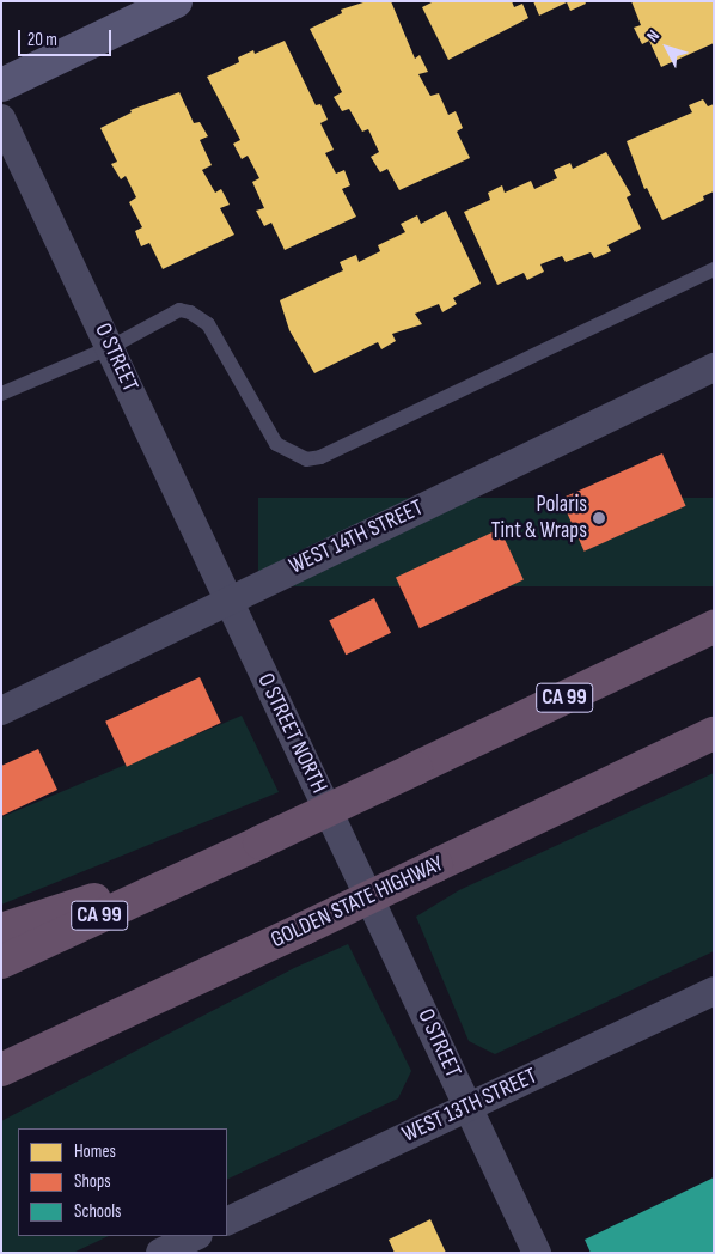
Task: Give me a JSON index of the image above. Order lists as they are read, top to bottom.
{
  "streets": {
    "highway": ["CA 99", "GOLDEN STATE HIGHWAY"],
    "street": [
      "O STREET",
      "WEST 14TH STREET",
      "O STREET NORTH",
      "WEST 13TH STREET"
    ]
  },
  "crossings": [
    ["O STREET", "WEST 14TH STREET"],
    ["O STREET", "O STREET NORTH"],
    ["O STREET", "WEST 13TH STREET"],
    ["WEST 14TH STREET", "O STREET NORTH"]
  ],
  "places": ["Polaris Tint & Wraps"],
  "legend": ["Homes", "Shops", "Schools"],
  "scale_bar": "20 m",
  "north": "top left"
}
